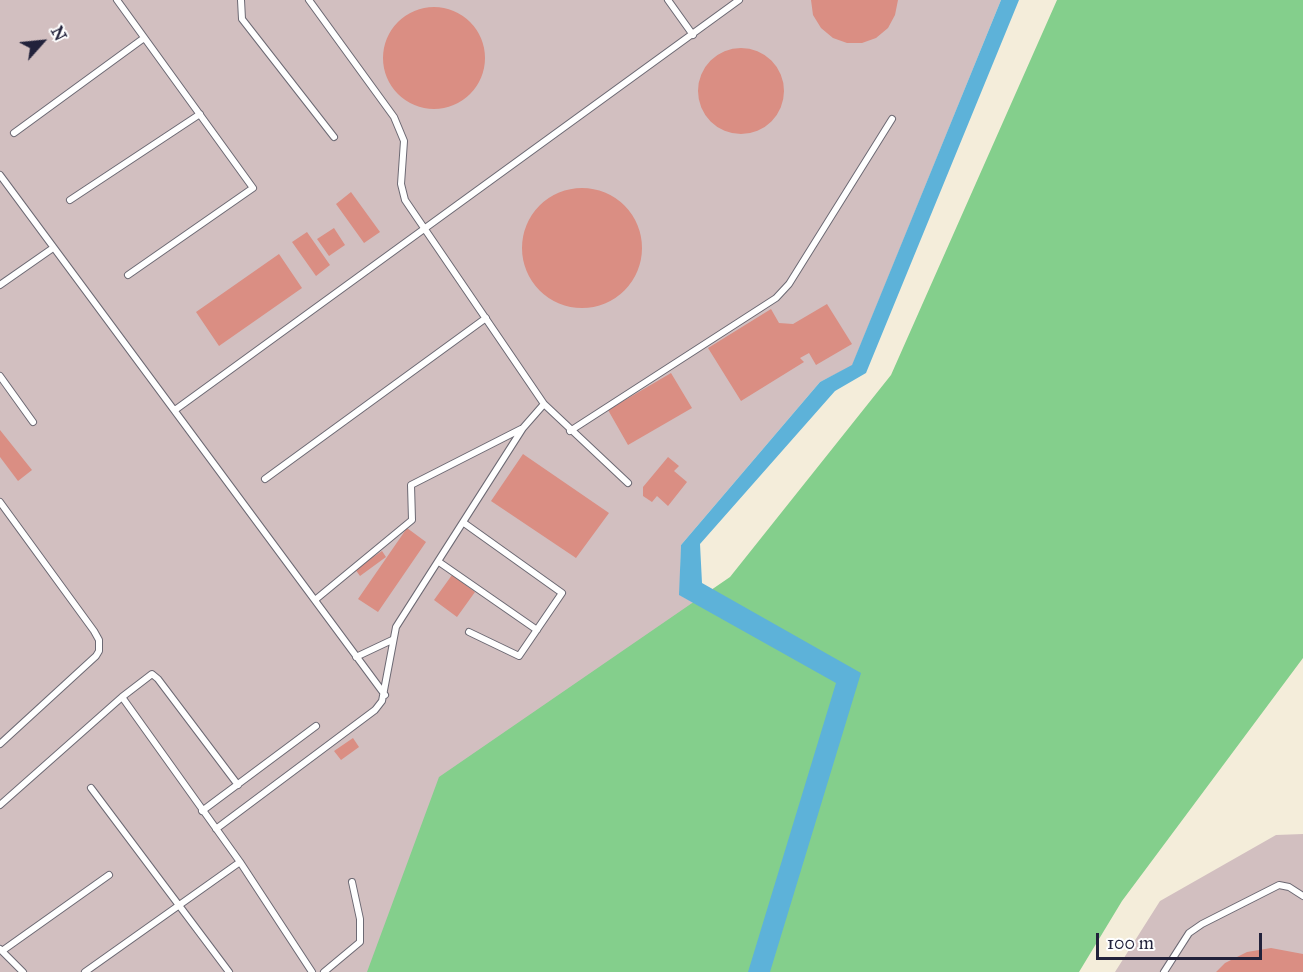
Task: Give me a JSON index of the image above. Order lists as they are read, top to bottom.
{
  "scale_bar": "100 m",
  "north": "top right"
}
